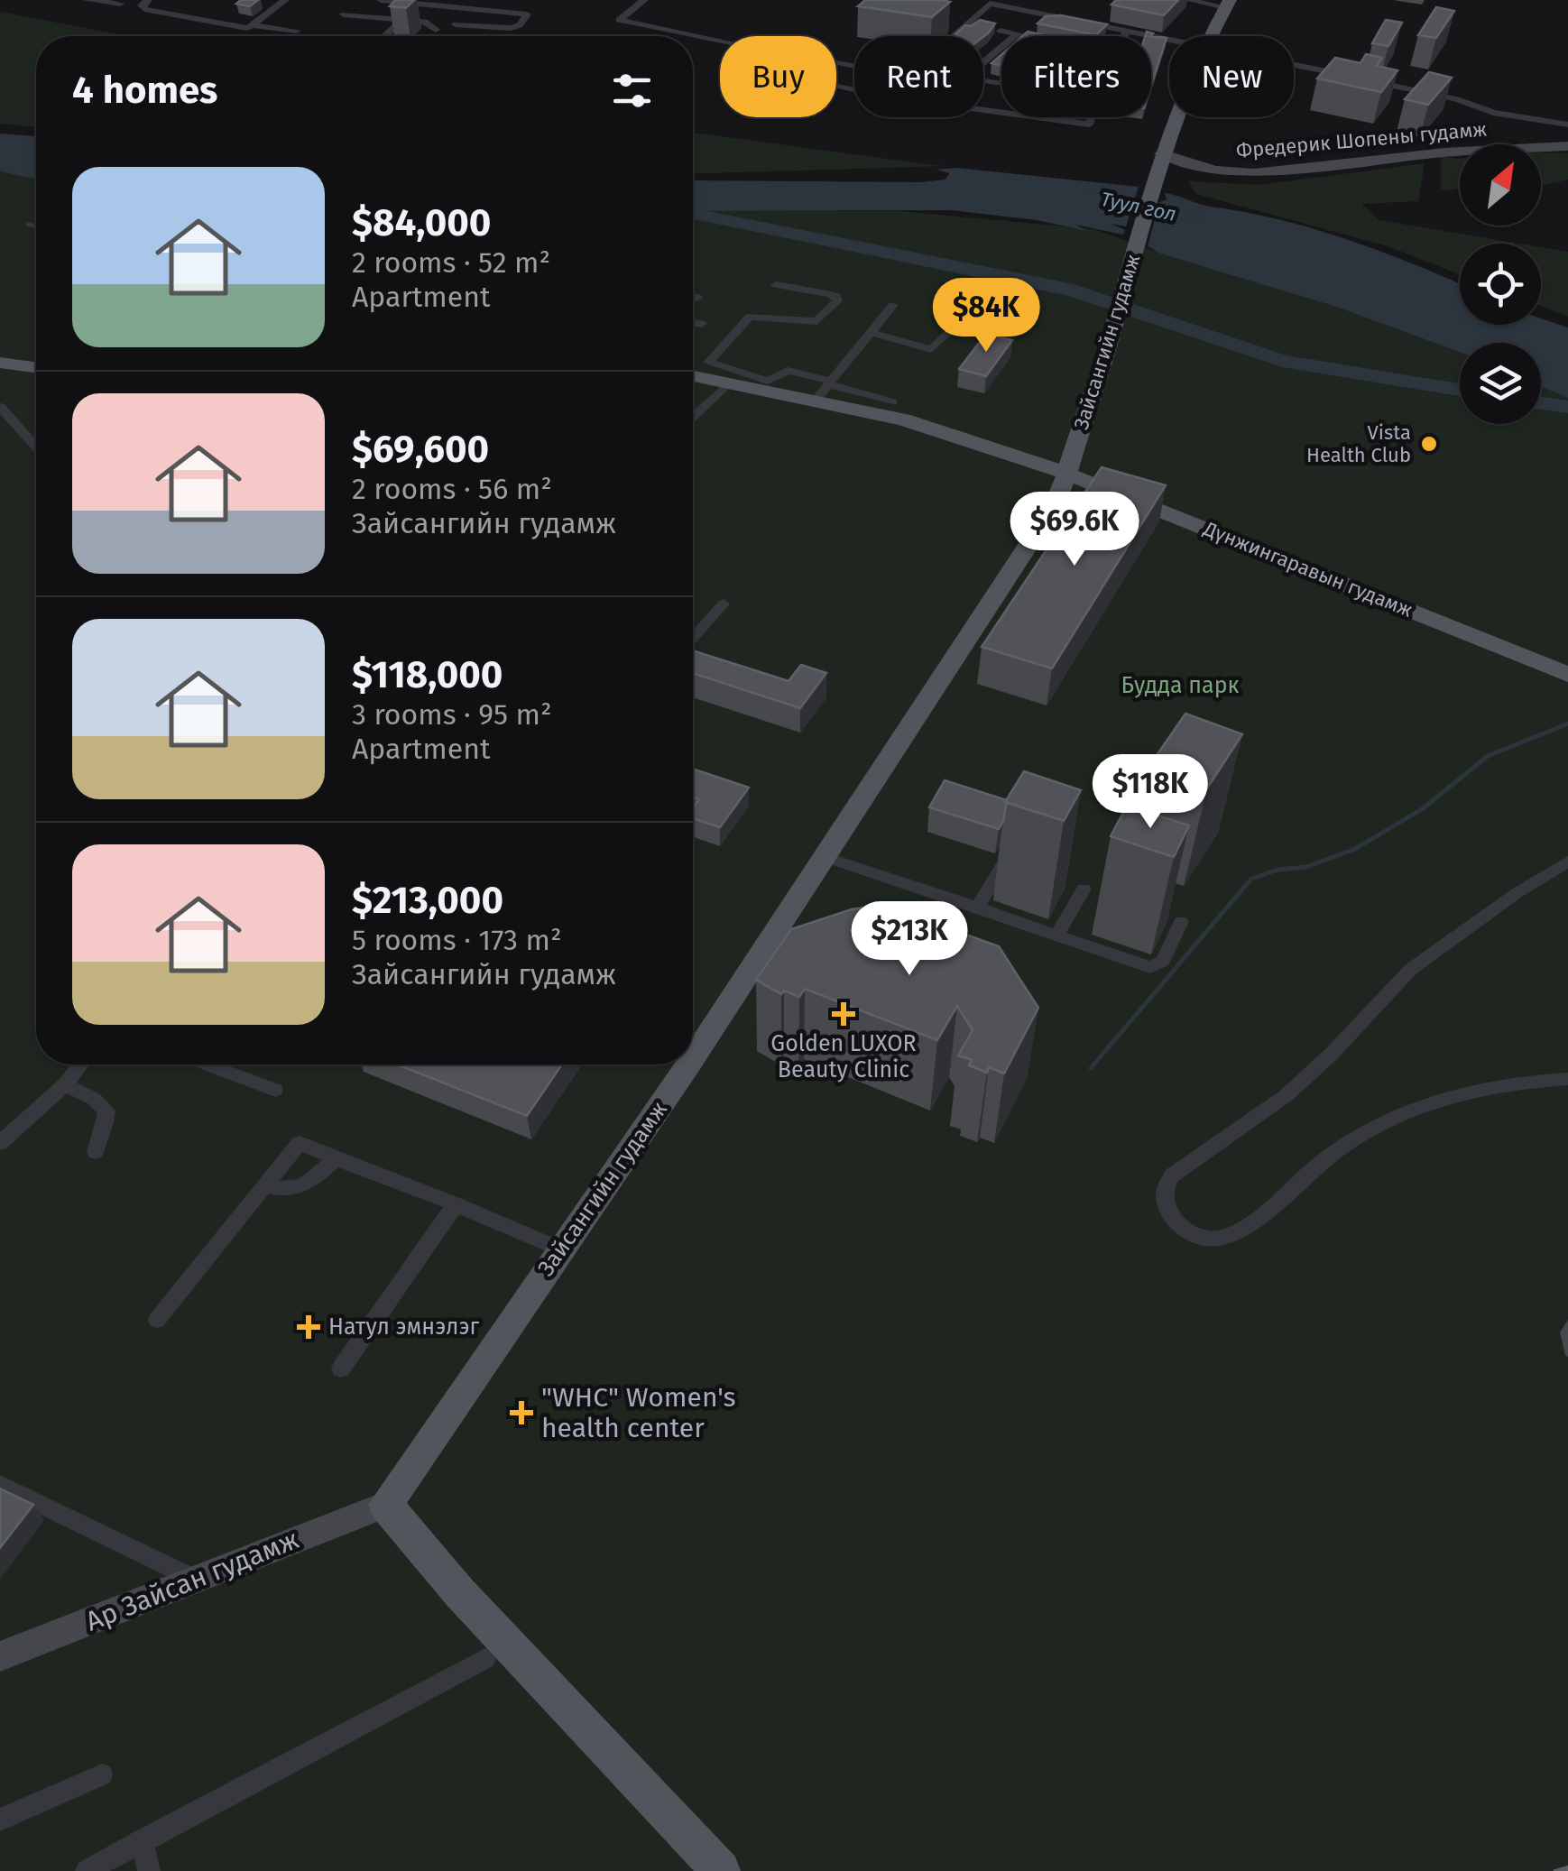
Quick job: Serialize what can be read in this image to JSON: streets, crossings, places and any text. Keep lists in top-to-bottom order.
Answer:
{
  "streets": {
    "main road": ["Зайсангийн гудамж", "Дүнжингаравын гудамж"],
    "street": ["Фредерик Шопены гудамж", "Ар Зайсан гудамж"]
  },
  "crossings": [
    ["Фредерик Шопены гудамж", "Зайсангийн гудамж"],
    ["Зайсангийн гудамж", "Ар Зайсан гудамж"]
  ],
  "water": ["Туул гол"],
  "parks": ["Будда парк"],
  "places": {
    "other": ["Vista Health Club"],
    "health": ["Golden LUXOR Beauty Clinic", "Натул эмнэлэг", "\"WHC\" Women's health center"]
  },
  "north": "top right",
  "page": {
    "chip": [
      "Buy",
      "Rent",
      "Filters",
      "New"
    ],
    "heading": "4 homes",
    "list": [
      {
        "name": "$84,000",
        "note": "2 rooms · 52 m² · Apartment"
      },
      {
        "name": "$69,600",
        "note": "2 rooms · 56 m² · Зайсангийн гудамж"
      },
      {
        "name": "$118,000",
        "note": "3 rooms · 95 m² · Apartment"
      },
      {
        "name": "$213,000",
        "note": "5 rooms · 173 m² · Зайсангийн гудамж"
      }
    ],
    "price": [
      "$84K",
      "$69.6K",
      "$118K",
      "$213K"
    ]
  }
}
